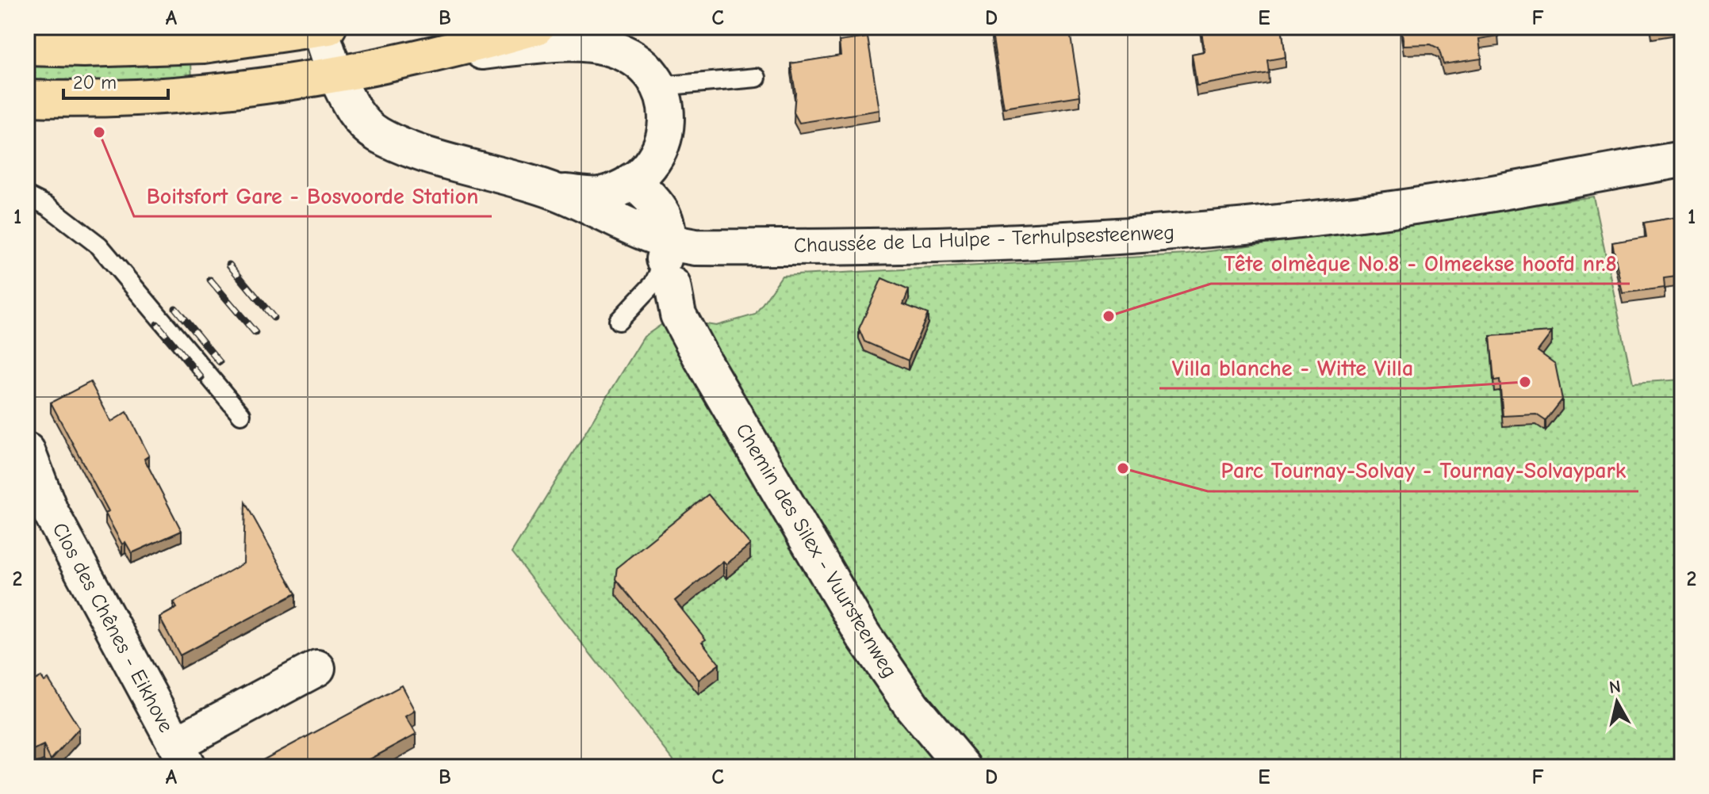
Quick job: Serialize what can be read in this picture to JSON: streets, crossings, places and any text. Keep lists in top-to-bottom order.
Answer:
{
  "streets": {
    "street": ["Chaussée de La Hulpe - Terhulpsesteenweg", "Chemin des Silex - Vuursteenweg", "Clos des Chênes - Eikhove"]
  },
  "crossings": [
    ["Chaussée de La Hulpe - Terhulpsesteenweg", "Chemin des Silex - Vuursteenweg"]
  ],
  "places": [
    "Boitsfort Gare - Bosvoorde Station",
    "Tête olmèque No.8 - Olmeekse hoofd nr.8",
    "Villa blanche - Witte Villa",
    "Parc Tournay-Solvay - Tournay-Solvaypark"
  ],
  "scale_bar": "20 m",
  "north": "top",
  "grid": {
    "columns": [
      "A",
      "B",
      "C",
      "D",
      "E",
      "F"
    ],
    "rows": ["1", "2"]
  }
}
